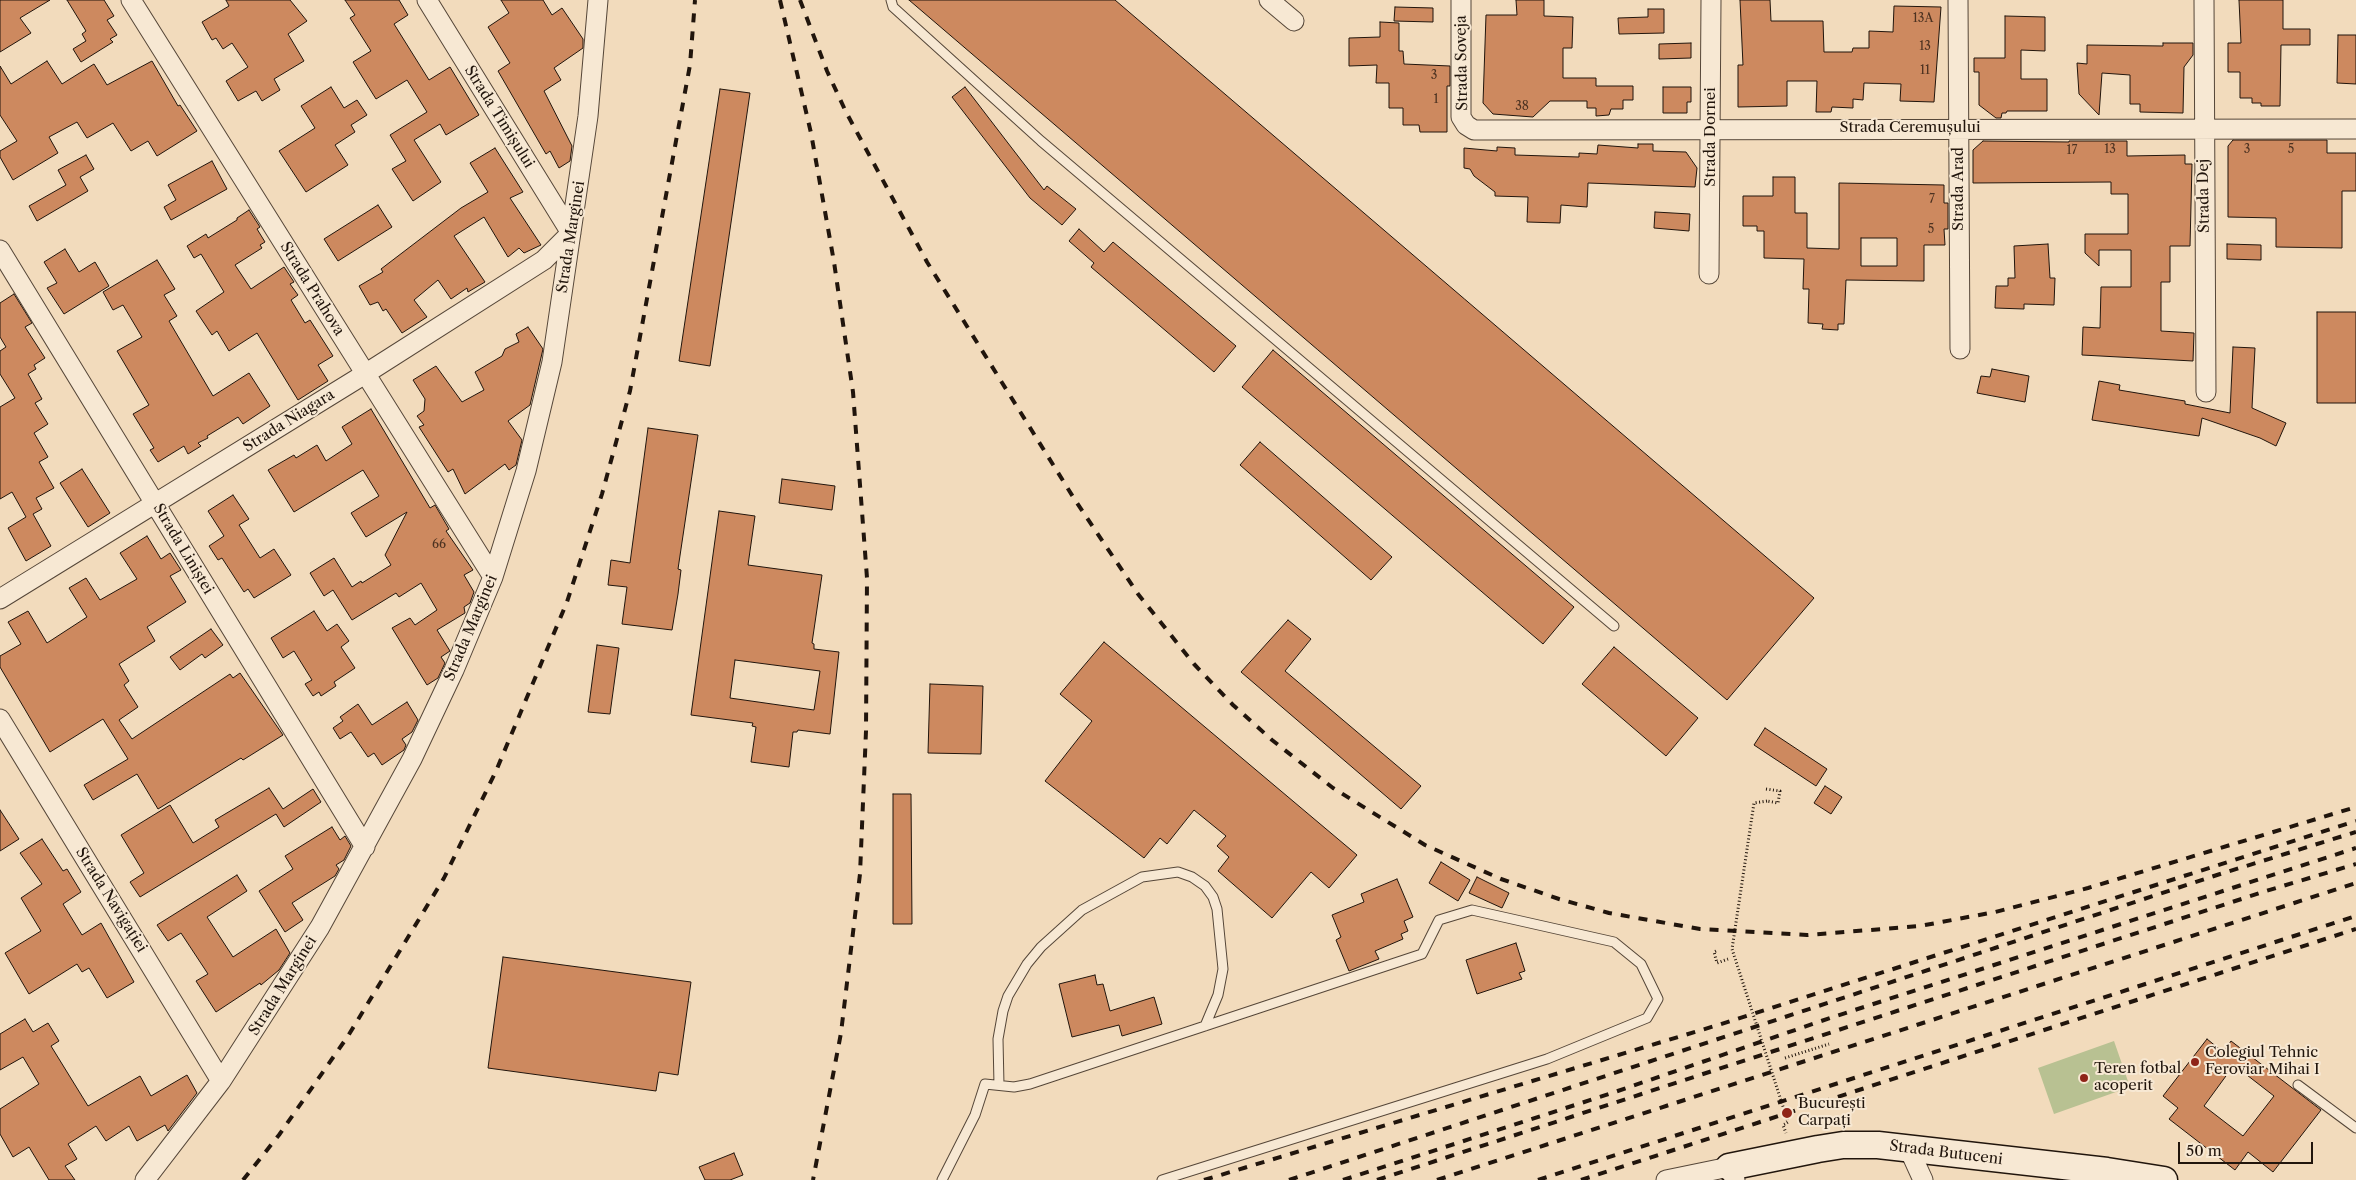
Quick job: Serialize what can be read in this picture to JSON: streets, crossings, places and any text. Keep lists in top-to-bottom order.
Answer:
{
  "streets": {
    "street": [
      "Strada Soveja",
      "Strada Timișului",
      "Strada Ceremușului",
      "Strada Dornei",
      "Strada Arad",
      "Strada Dej",
      "Strada Marginei",
      "Strada Prahova",
      "Strada Niagara",
      "Strada Liniștei",
      "Strada Navigației",
      "Strada Butuceni"
    ]
  },
  "crossings": [
    ["Strada Soveja", "Strada Ceremușului"],
    ["Strada Timișului", "Strada Marginei"],
    ["Strada Timișului", "Strada Niagara"],
    ["Strada Ceremușului", "Strada Dornei"],
    ["Strada Ceremușului", "Strada Arad"],
    ["Strada Ceremușului", "Strada Dej"],
    ["Strada Marginei", "Strada Prahova"],
    ["Strada Marginei", "Strada Niagara"],
    ["Strada Marginei", "Strada Liniștei"],
    ["Strada Marginei", "Strada Navigației"],
    ["Strada Prahova", "Strada Niagara"],
    ["Strada Niagara", "Strada Liniștei"]
  ],
  "places": ["Colegiul Tehnic Feroviar Mihai I", "Teren fotbal acoperit", "București Carpați"],
  "house_numbers": [
    "13A",
    "13",
    "11",
    "3",
    "1",
    "38",
    "13",
    "3",
    "5",
    "17",
    "7",
    "5",
    "66"
  ],
  "scale_bar": "50 m"
}
